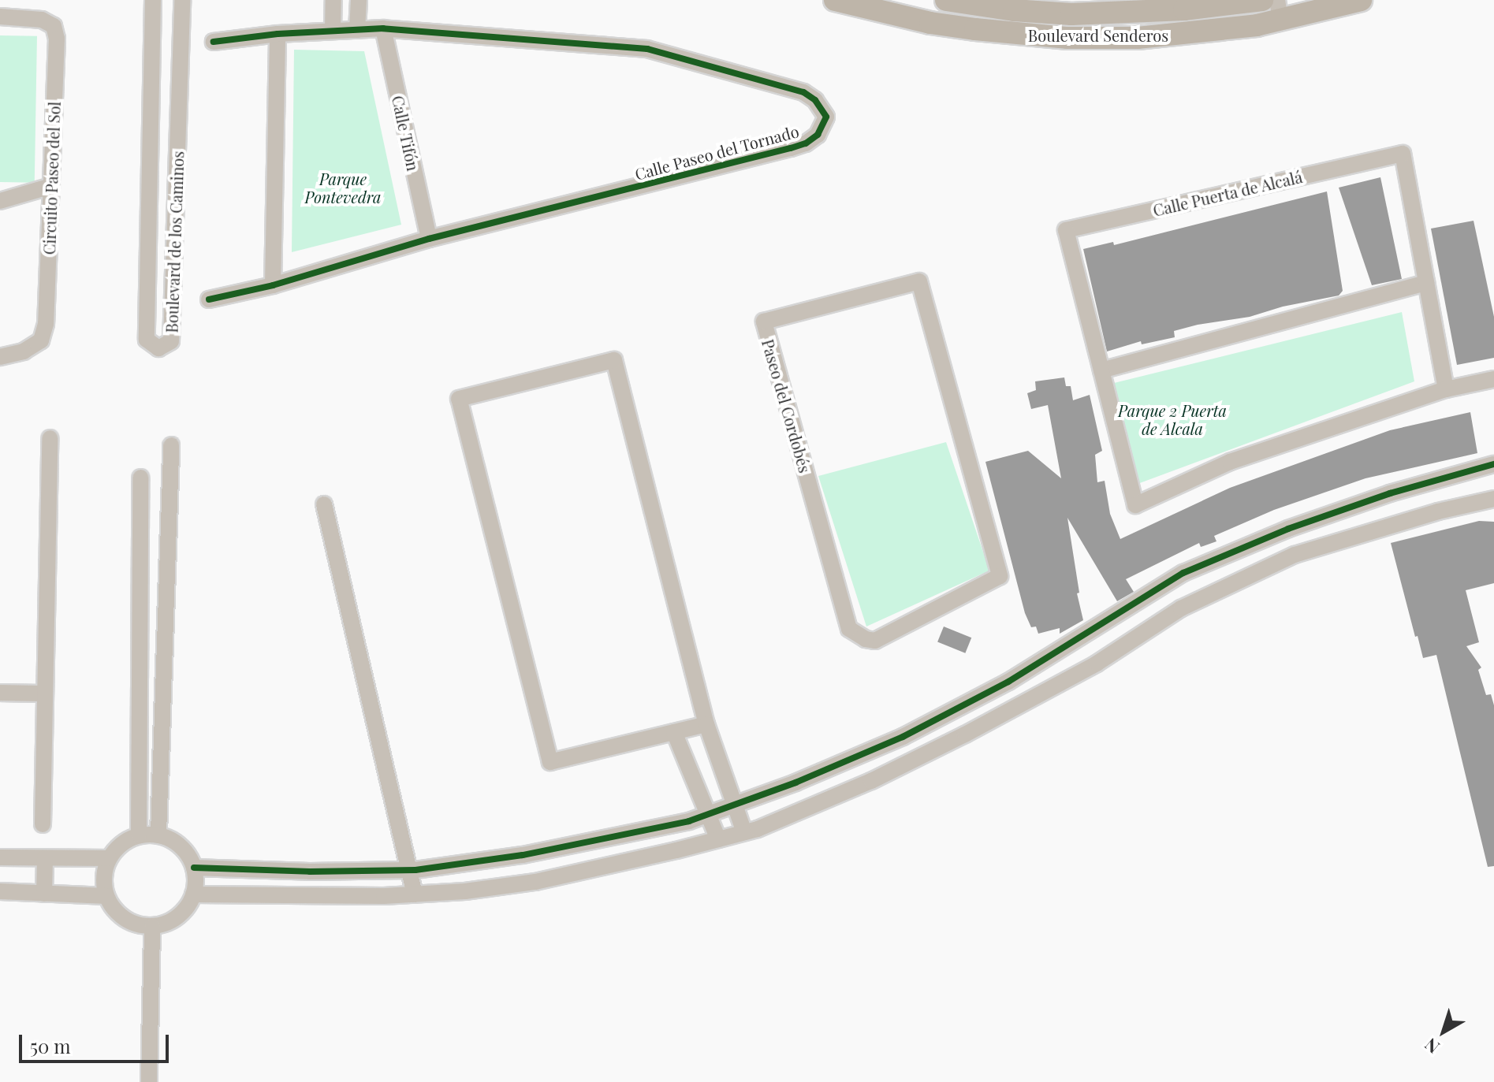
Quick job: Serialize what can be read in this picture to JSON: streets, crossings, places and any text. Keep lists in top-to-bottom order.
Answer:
{
  "streets": {
    "main road": ["Boulevard Senderos"],
    "street": [
      "Calle Tifón",
      "Calle Paseo del Tornado",
      "Circuito Paseo del Sol",
      "Calle Puerta de Alcalá",
      "Boulevard de los Caminos",
      "Paseo del Cordobés"
    ]
  },
  "crossings": [
    ["Calle Tifón", "Calle Paseo del Tornado"]
  ],
  "parks": ["Parque Pontevedra", "Parque 2 Puerta de Alcala"],
  "scale_bar": "50 m",
  "north": "bottom left"
}
